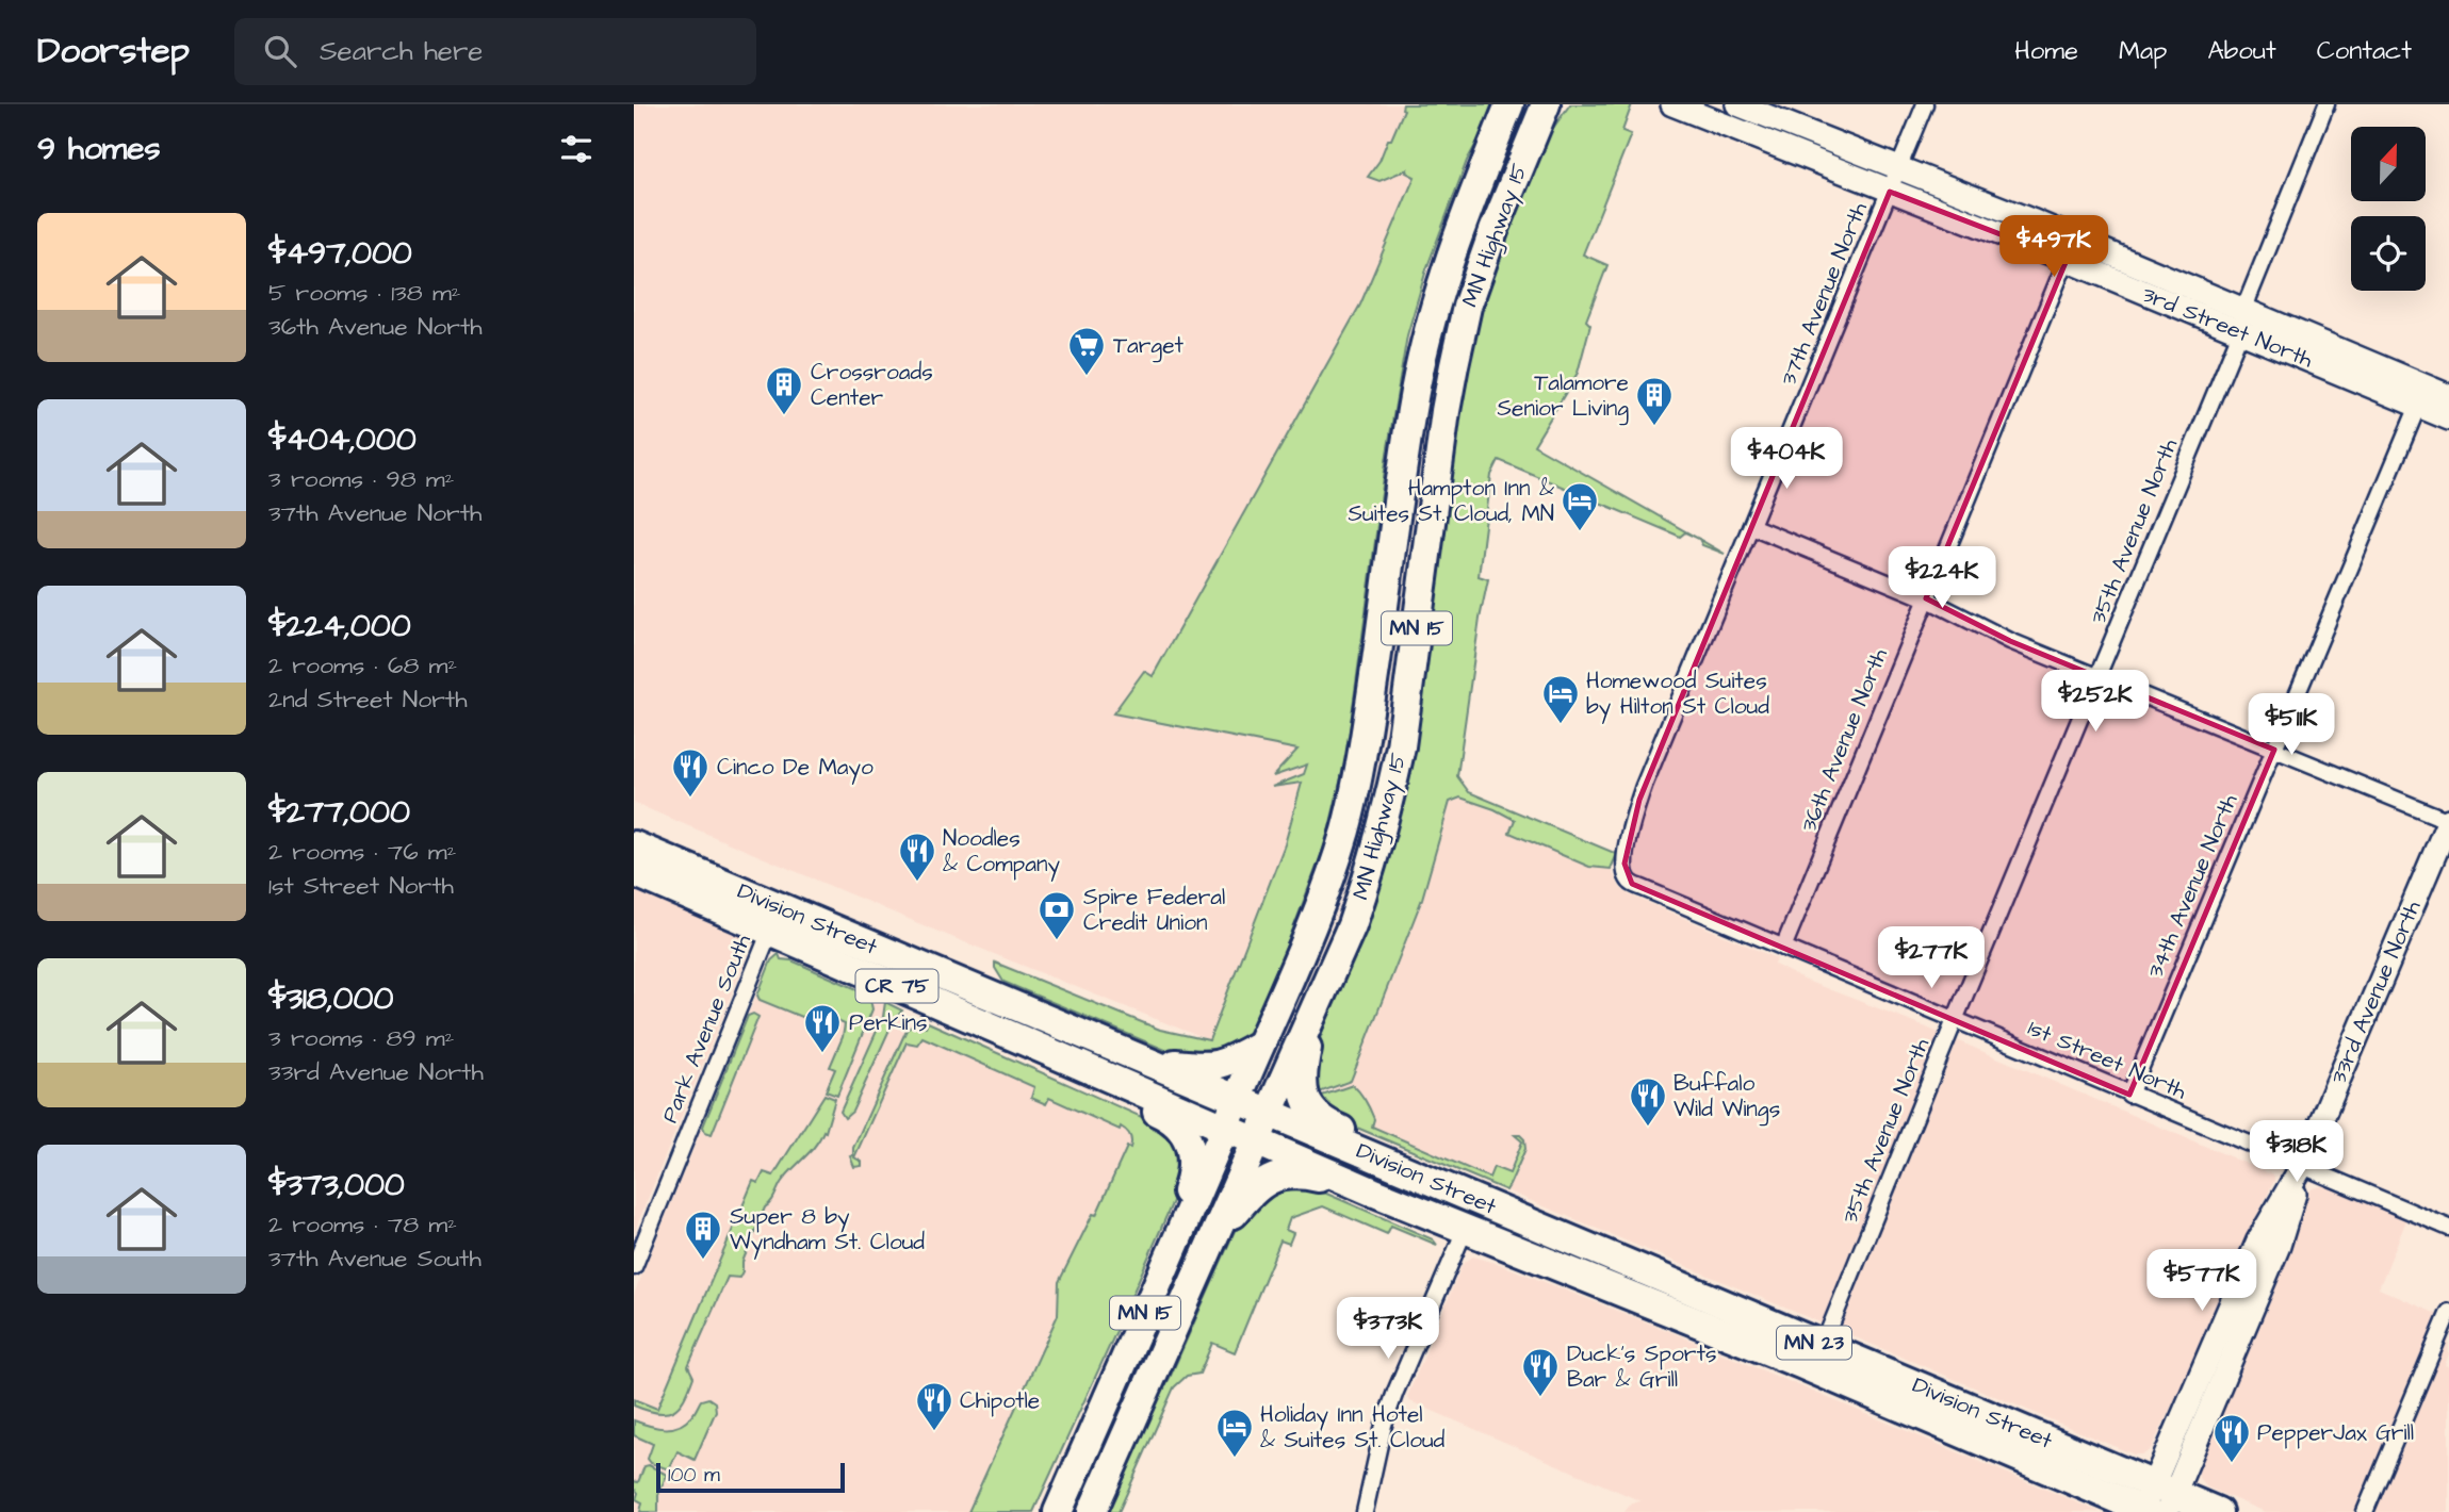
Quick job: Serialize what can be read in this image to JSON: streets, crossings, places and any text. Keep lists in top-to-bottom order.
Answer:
{
  "streets": {
    "highway": [
      "MN Highway 15",
      "MN 15",
      "Division Street",
      "CR 75",
      "MN 23"
    ],
    "main road": ["3rd Street North", "33rd Avenue North"],
    "street": [
      "37th Avenue North",
      "35th Avenue North",
      "36th Avenue North",
      "34th Avenue North",
      "Park Avenue South",
      "1st Street North"
    ]
  },
  "crossings": [
    ["MN Highway 15", "Division Street"],
    ["37th Avenue North", "3rd Street North"],
    ["37th Avenue North", "1st Street North"],
    ["3rd Street North", "35th Avenue North"],
    ["3rd Street North", "36th Avenue North"],
    ["3rd Street North", "34th Avenue North"],
    ["35th Avenue North", "Division Street"],
    ["35th Avenue North", "1st Street North"],
    ["36th Avenue North", "1st Street North"],
    ["34th Avenue North", "1st Street North"],
    ["Division Street", "33rd Avenue North"],
    ["Division Street", "Park Avenue South"],
    ["33rd Avenue North", "1st Street North"]
  ],
  "places": {
    "supermarket": ["Target"],
    "building": ["Crossroads Center", "Talamore Senior Living", "Super 8 by Wyndham St. Cloud"],
    "hotel": ["Hampton Inn & Suites St. Cloud, MN", "Homewood Suites by Hilton St Cloud", "Holiday Inn Hotel & Suites St. Cloud"],
    "restaurant": [
      "Cinco De Mayo",
      "Noodles & Company",
      "Perkins",
      "Buffalo Wild Wings",
      "Duck's Sports Bar & Grill",
      "Chipotle",
      "PepperJax Grill"
    ],
    "bank": ["Spire Federal Credit Union"]
  },
  "scale_bar": "100 m",
  "north": "top",
  "page": {
    "header": "Doorstep",
    "search": "Search here",
    "nav": [
      "Home",
      "Map",
      "About",
      "Contact"
    ],
    "heading": "9 homes",
    "list": [
      {
        "name": "$497,000",
        "note": "5 rooms · 138 m² · 36th Avenue North"
      },
      {
        "name": "$404,000",
        "note": "3 rooms · 98 m² · 37th Avenue North"
      },
      {
        "name": "$224,000",
        "note": "2 rooms · 68 m² · 2nd Street North"
      },
      {
        "name": "$277,000",
        "note": "2 rooms · 76 m² · 1st Street North"
      },
      {
        "name": "$318,000",
        "note": "3 rooms · 89 m² · 33rd Avenue North"
      },
      {
        "name": "$373,000",
        "note": "2 rooms · 78 m² · 37th Avenue South"
      }
    ],
    "price": [
      "$497K",
      "$404K",
      "$224K",
      "$252K",
      "$511K",
      "$277K",
      "$318K",
      "$577K",
      "$373K"
    ],
    "scale": "100 m"
  }
}
